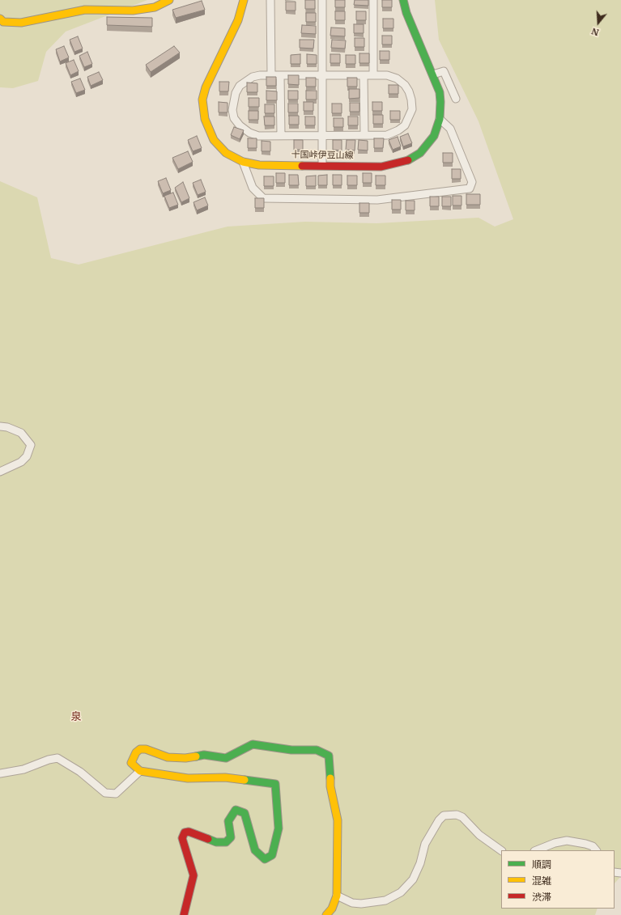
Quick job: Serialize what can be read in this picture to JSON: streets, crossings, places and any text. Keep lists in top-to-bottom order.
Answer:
{
  "streets": {
    "street": ["十国峠伊豆山線"]
  },
  "districts": ["泉"],
  "legend": ["順調", "混雑", "渋滞"],
  "north": "bottom"
}
